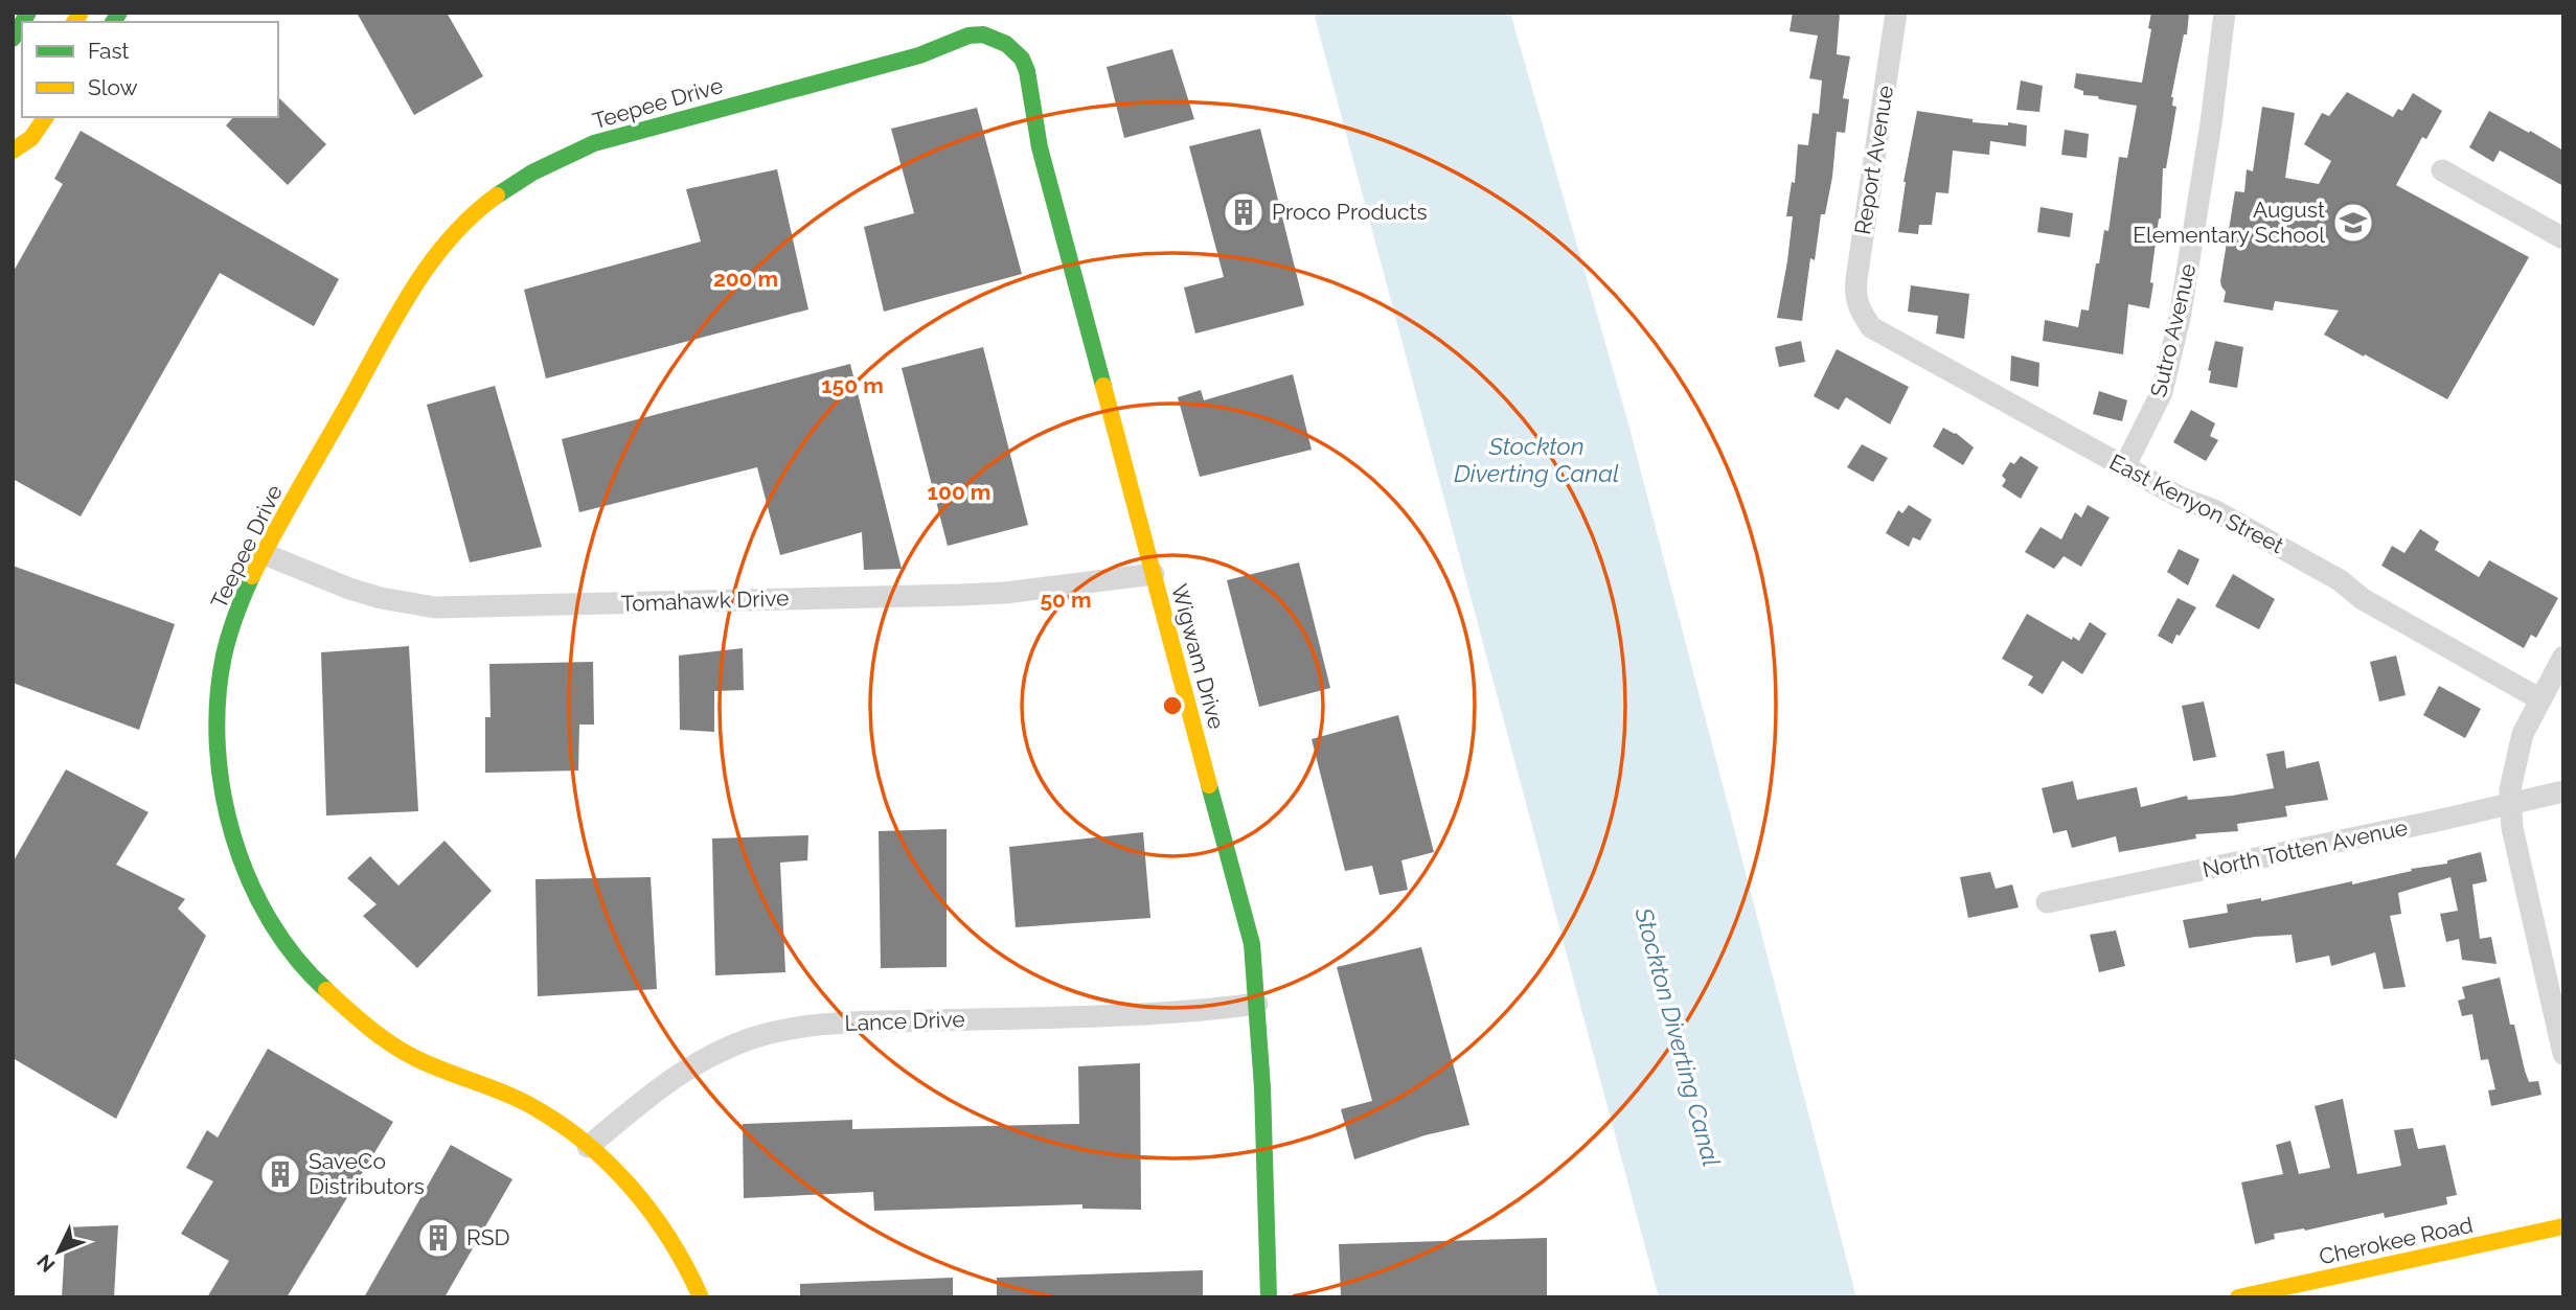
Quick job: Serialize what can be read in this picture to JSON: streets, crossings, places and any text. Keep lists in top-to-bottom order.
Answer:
{
  "streets": {
    "main road": ["Teepee Drive", "Wigwam Drive", "Cherokee Road"],
    "street": [
      "Report Avenue",
      "Sutro Avenue",
      "East Kenyon Street",
      "Tomahawk Drive",
      "North Totten Avenue",
      "Lance Drive"
    ]
  },
  "crossings": [
    ["Teepee Drive", "Tomahawk Drive"],
    ["Teepee Drive", "Wigwam Drive"],
    ["Teepee Drive", "Lance Drive"],
    ["Report Avenue", "East Kenyon Street"],
    ["Sutro Avenue", "East Kenyon Street"],
    ["Tomahawk Drive", "Wigwam Drive"],
    ["Wigwam Drive", "Lance Drive"]
  ],
  "water": ["Stockton Diverting Canal"],
  "places": {
    "building": ["Proco Products", "SaveCo Distributors", "RSD"],
    "school or university": ["August Elementary School"]
  },
  "legend": ["Fast", "Slow"],
  "north": "bottom left",
  "rings": [
    "200 m",
    "150 m",
    "100 m",
    "50 m"
  ]
}
